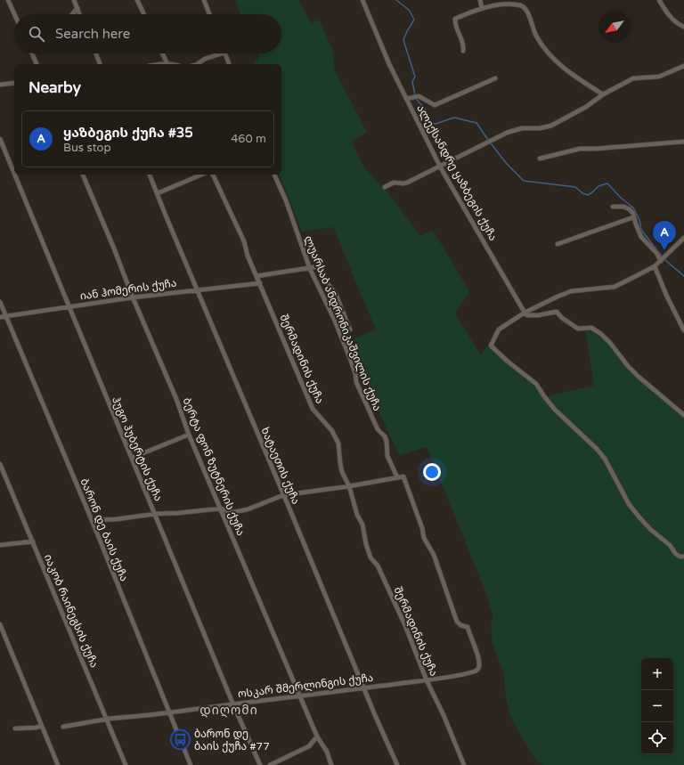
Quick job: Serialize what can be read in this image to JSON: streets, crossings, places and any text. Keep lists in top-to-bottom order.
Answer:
{
  "streets": {
    "street": [
      "ალექსანდრე ყაზბეგის ქუჩა",
      "იან ჰომერის ქუჩა",
      "ლუარსაბ ანდრონიკაშვილის ქუჩა",
      "შერმადინის ქუჩა",
      "ჰუგო ჰუბერტის ქუჩა",
      "ხატაეთის ქუჩა",
      "ბერტა ფონ ზუტნერის ქუჩა",
      "ბარონ დე ბაის ქუჩა",
      "იაკობ რაინეგსის ქუჩა",
      "ოსკარ შმერლინგის ქუჩა"
    ]
  },
  "crossings": [
    ["იან ჰომერის ქუჩა", "შერმადინის ქუჩა"],
    ["იან ჰომერის ქუჩა", "ჰუგო ჰუბერტის ქუჩა"],
    ["იან ჰომერის ქუჩა", "ხატაეთის ქუჩა"],
    ["იან ჰომერის ქუჩა", "ბერტა ფონ ზუტნერის ქუჩა"],
    ["იან ჰომერის ქუჩა", "ბარონ დე ბაის ქუჩა"],
    ["ლუარსაბ ანდრონიკაშვილის ქუჩა", "ოსკარ შმერლინგის ქუჩა"],
    ["შერმადინის ქუჩა", "ოსკარ შმერლინგის ქუჩა"],
    ["ჰუგო ჰუბერტის ქუჩა", "ოსკარ შმერლინგის ქუჩა"],
    ["ხატაეთის ქუჩა", "ოსკარ შმერლინგის ქუჩა"],
    ["ბერტა ფონ ზუტნერის ქუჩა", "ოსკარ შმერლინგის ქუჩა"],
    ["ბარონ დე ბაის ქუჩა", "ოსკარ შმერლინგის ქუჩა"],
    ["იაკობ რაინეგსის ქუჩა", "ოსკარ შმერლინგის ქუჩა"]
  ],
  "districts": ["დიღომი"],
  "places": {
    "bus stop": ["ბარონ დე ბაის ქუჩა #77"]
  },
  "north": "bottom left",
  "page": {
    "search": "Search here",
    "heading": "Nearby",
    "list": [
      {
        "mark": "A",
        "name": "ყაზბეგის ქუჩა #35",
        "note": "Bus stop",
        "value": "460 m"
      }
    ],
    "pins": "A",
    "map_buttons": ["+", "−"]
  }
}
